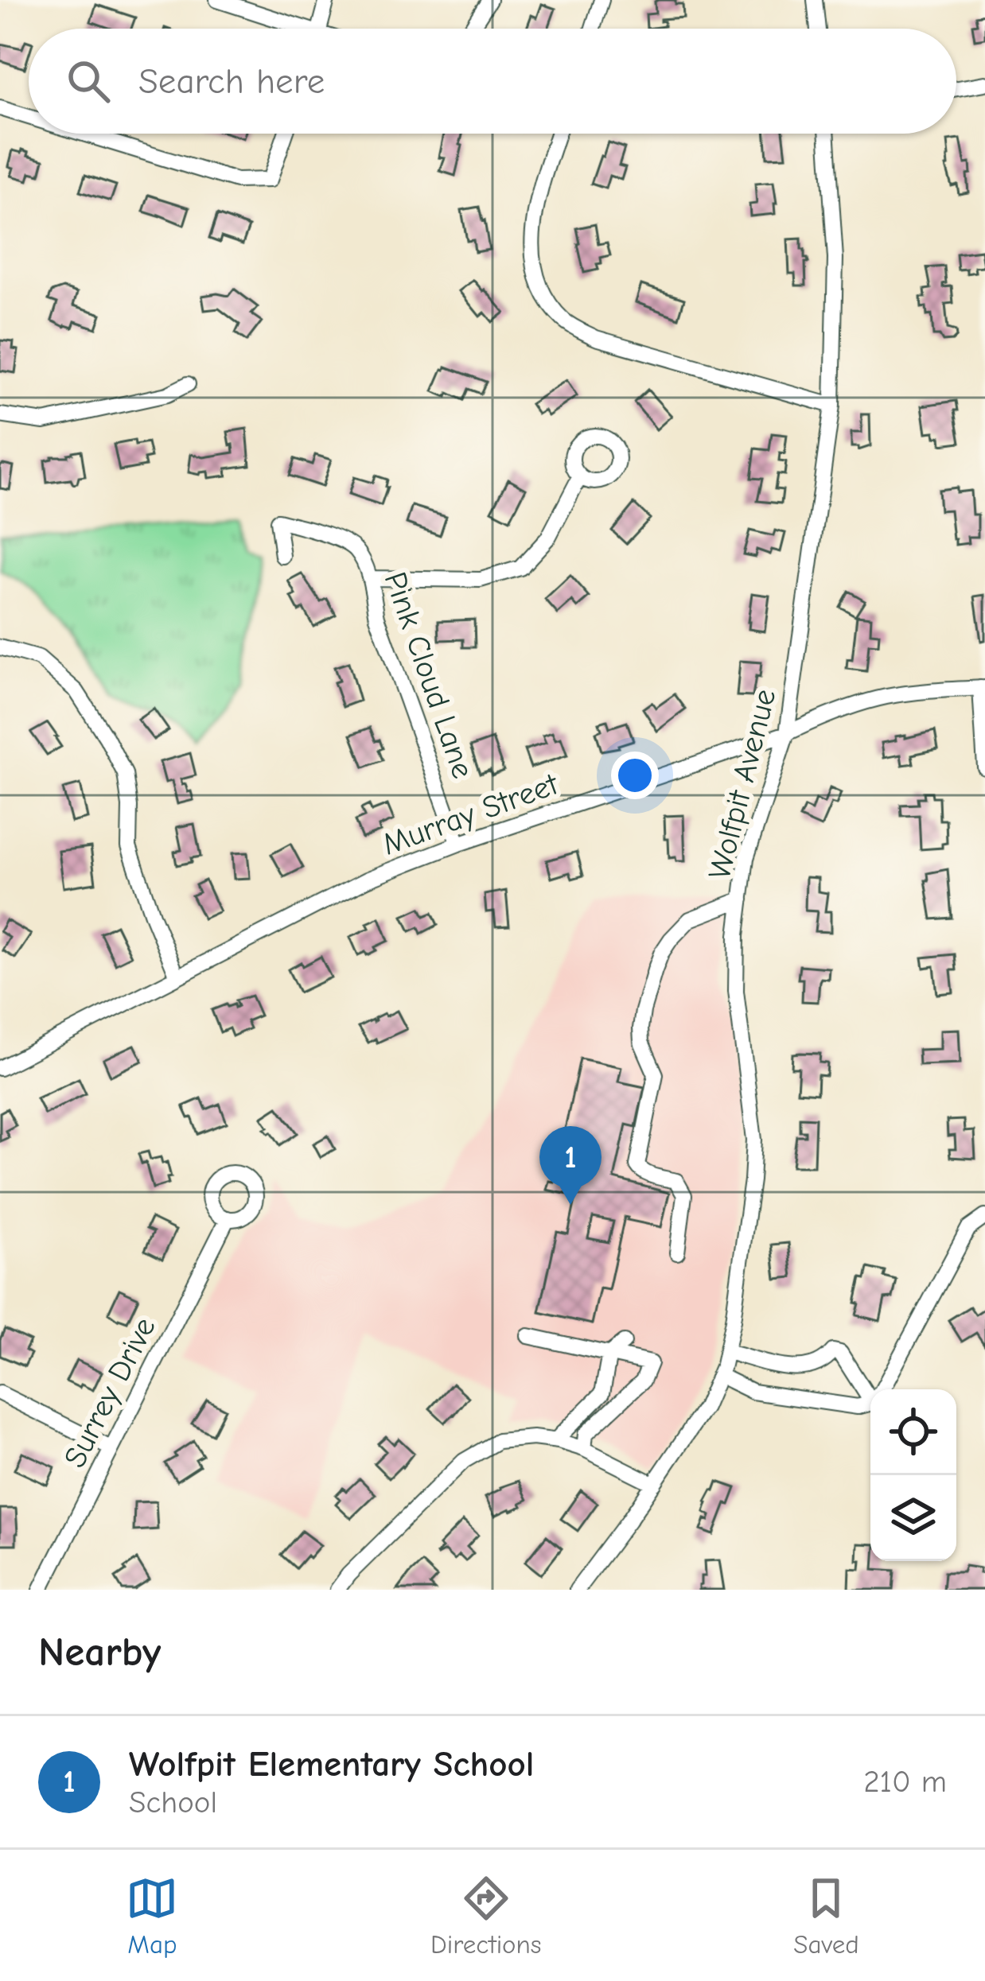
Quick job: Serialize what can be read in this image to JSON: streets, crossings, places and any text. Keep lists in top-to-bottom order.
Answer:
{
  "streets": {
    "street": [
      "Pink Cloud Lane",
      "Wolfpit Avenue",
      "Murray Street",
      "Surrey Drive"
    ]
  },
  "crossings": [
    ["Pink Cloud Lane", "Murray Street"],
    ["Wolfpit Avenue", "Murray Street"]
  ],
  "page": {
    "search": "Search here",
    "pins": "1",
    "heading": "Nearby",
    "list": [
      {
        "mark": "1",
        "name": "Wolfpit Elementary School",
        "note": "School",
        "value": "210 m"
      }
    ],
    "nav": ["Map", "Directions", "Saved"]
  }
}
